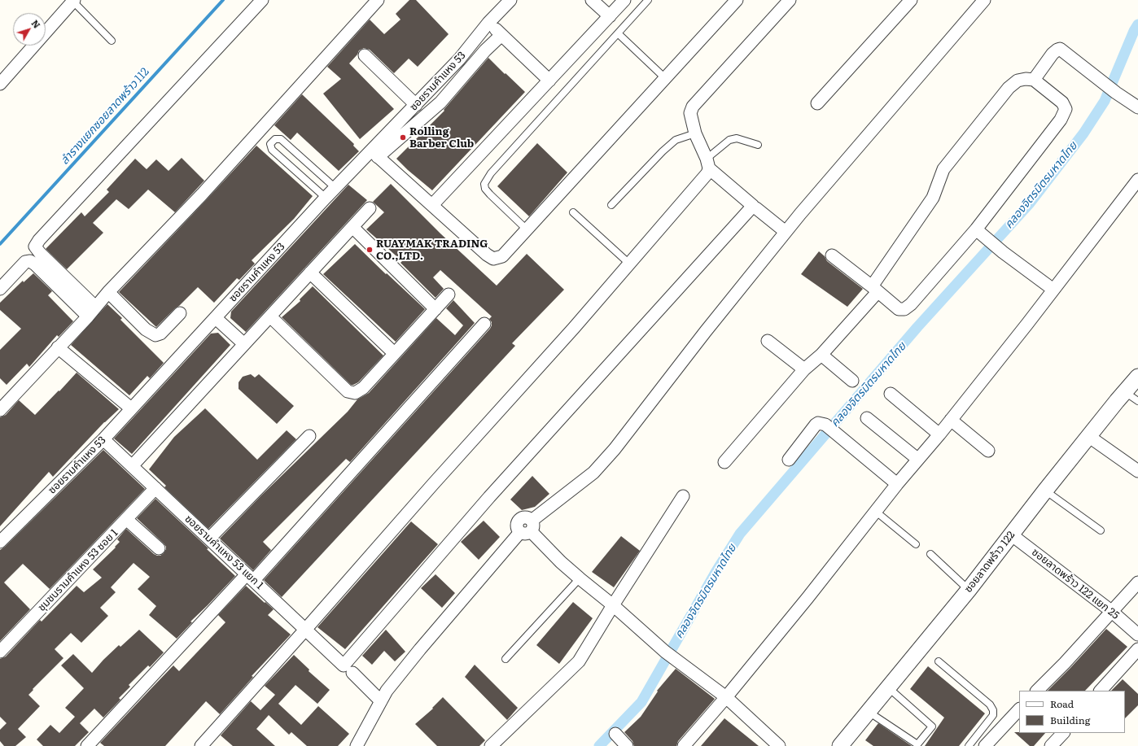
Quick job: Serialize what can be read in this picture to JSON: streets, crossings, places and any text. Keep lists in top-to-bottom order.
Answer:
{
  "streets": {
    "street": [
      "ซอยรามคำแหง 53",
      "ซอยรามคำแหง 53 แยก 1",
      "ซอยลาดพร้าว 122",
      "ชุมชนรามคำแหง 53 ซอย 1",
      "ซอยลาดพร้าว 122 แยก 25"
    ]
  },
  "crossings": [
    ["ซอยรามคำแหง 53", "ซอยรามคำแหง 53 แยก 1"],
    ["ซอยรามคำแหง 53 แยก 1", "ชุมชนรามคำแหง 53 ซอย 1"],
    ["ซอยลาดพร้าว 122", "ซอยลาดพร้าว 122 แยก 25"]
  ],
  "water": ["ลำรางแยกซอยลาดพร้าว 112", "คลองจิตรมิตรมหาดไทย"],
  "places": ["Rolling Barber Club", "RUAYMAK TRADING CO.,LTD."],
  "legend": ["Road", "Building"],
  "north": "top right"
}
